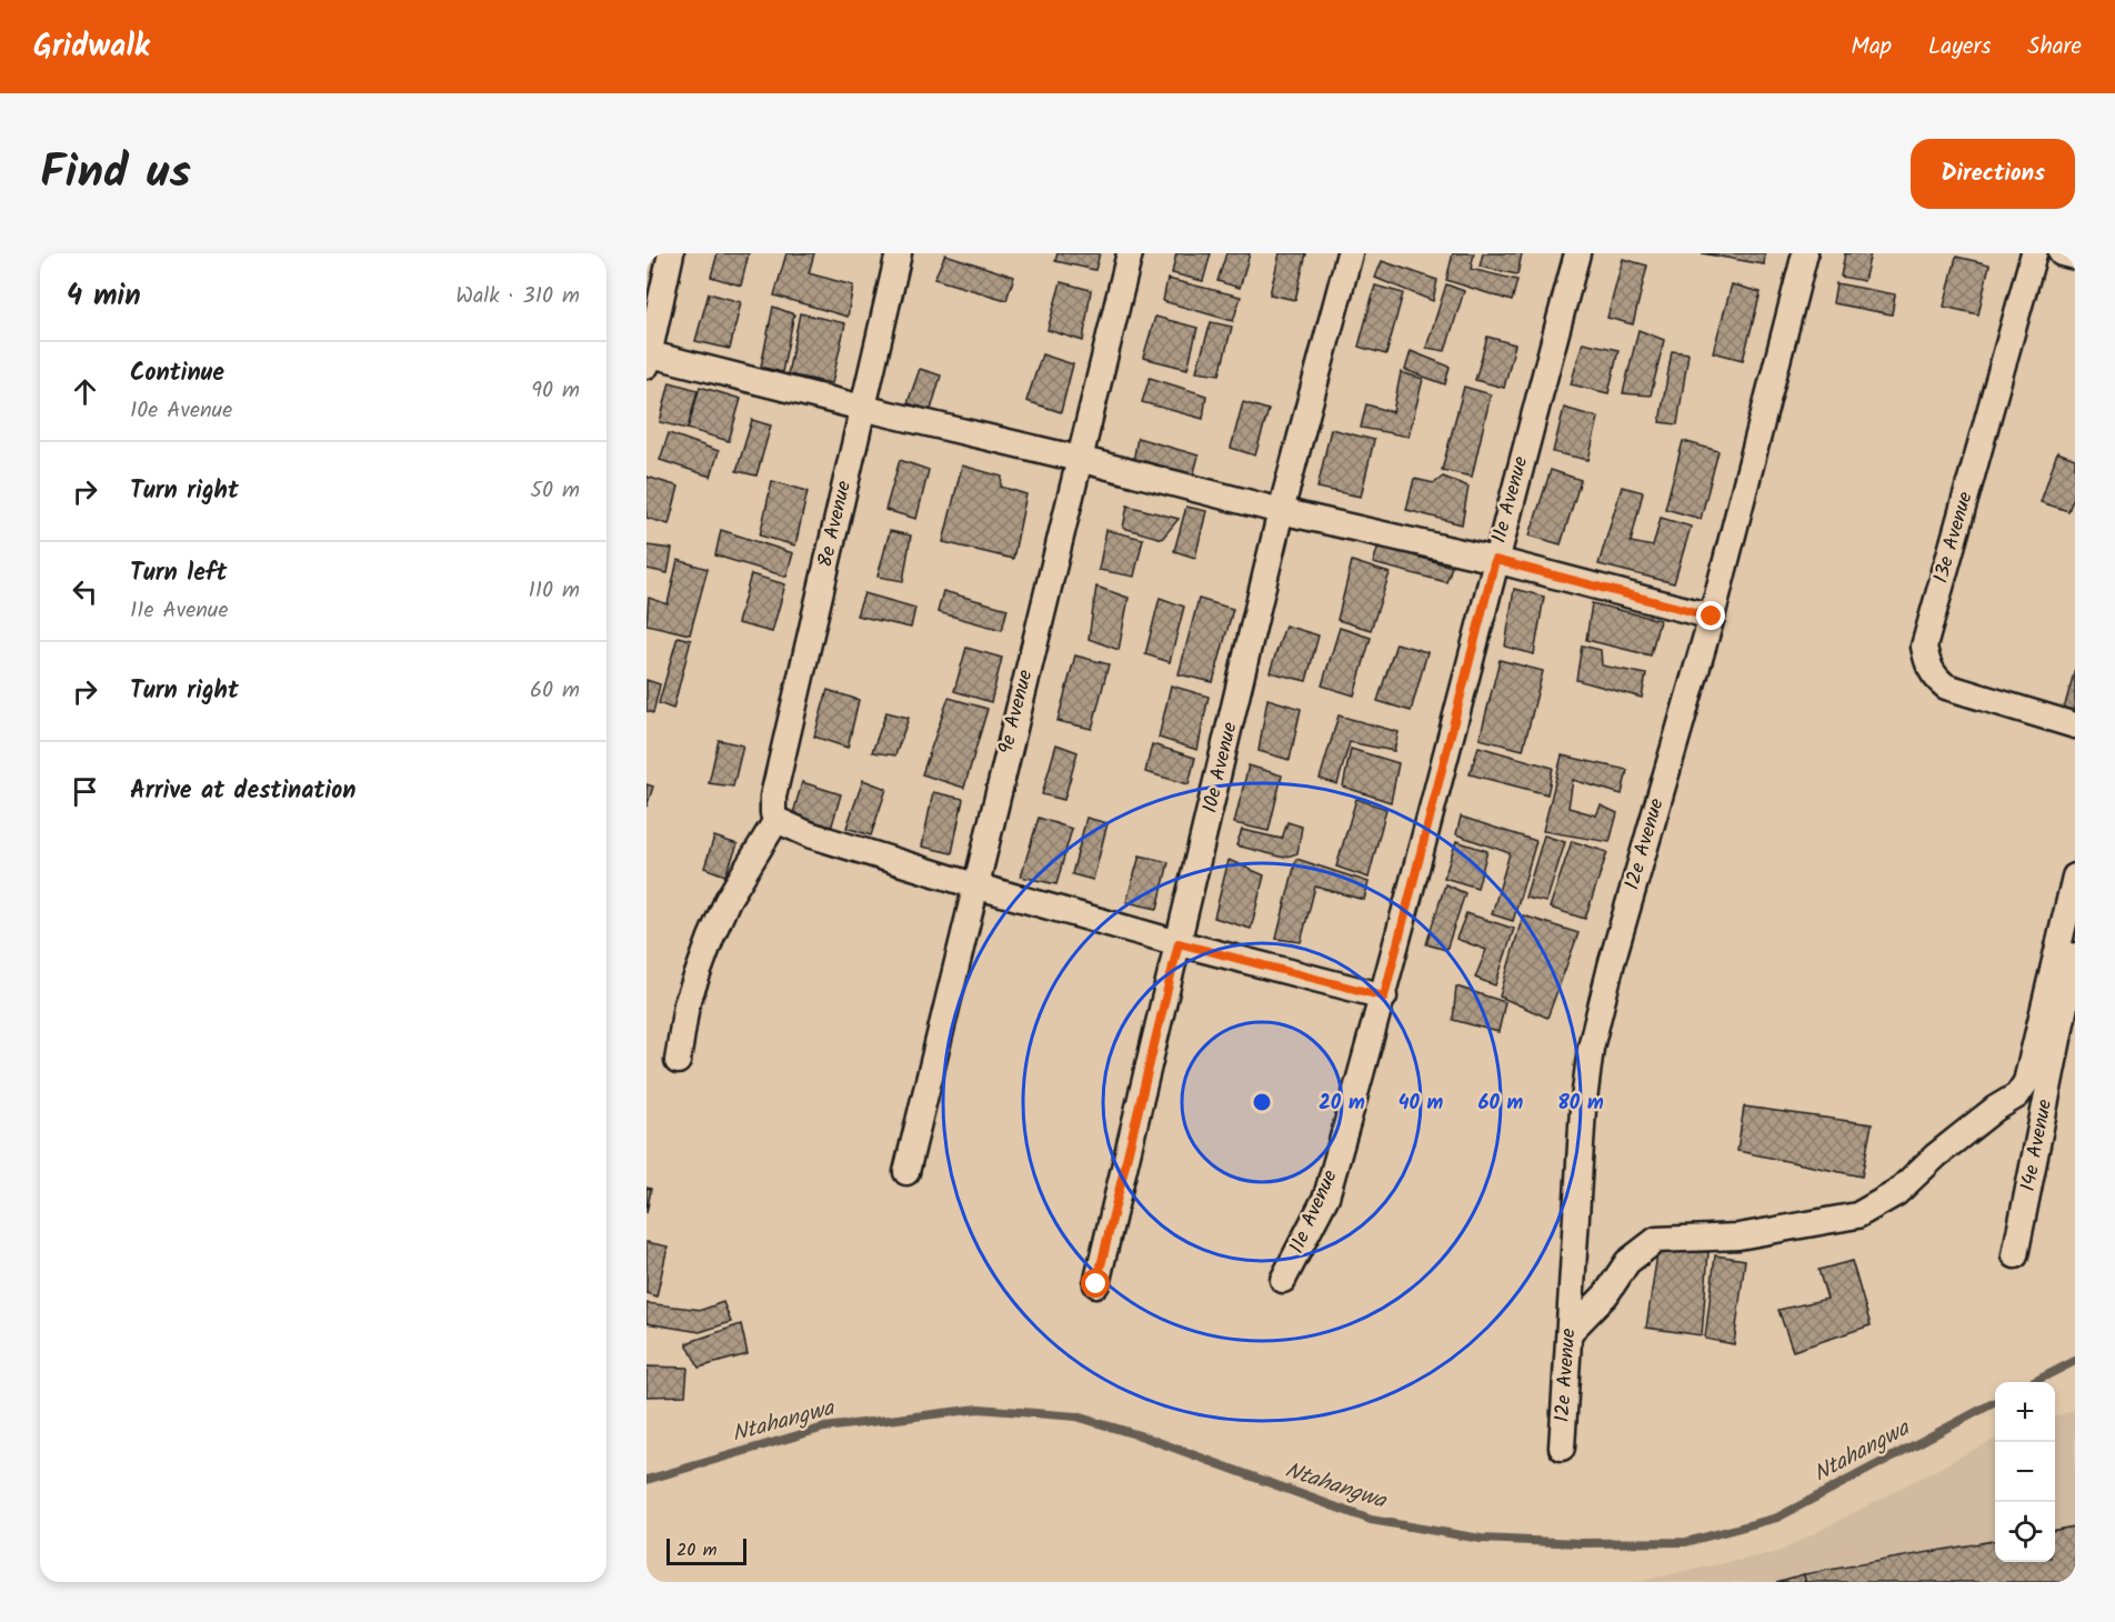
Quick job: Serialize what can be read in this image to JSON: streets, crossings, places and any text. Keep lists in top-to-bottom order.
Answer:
{
  "streets": {
    "street": [
      "11e Avenue",
      "8e Avenue",
      "13e Avenue",
      "9e Avenue",
      "10e Avenue",
      "12e Avenue",
      "14e Avenue"
    ]
  },
  "water": ["Ntahangwa"],
  "scale_bar": "20 m",
  "page": {
    "header": "Gridwalk",
    "nav": ["Map", "Layers", "Share"],
    "title": "Find us",
    "buttons": "Directions",
    "heading": ["4 min", "Walk · 310 m"],
    "list": [
      ["Continue", "10e Avenue", "90 m"],
      ["Turn right", "50 m"],
      ["Turn left", "11e Avenue", "110 m"],
      ["Turn right", "60 m"],
      "Arrive at destination"
    ],
    "map_buttons": ["+", "−"],
    "scale": "20 m"
  },
  "rings": [
    "20 m",
    "40 m",
    "60 m",
    "80 m"
  ]
}
